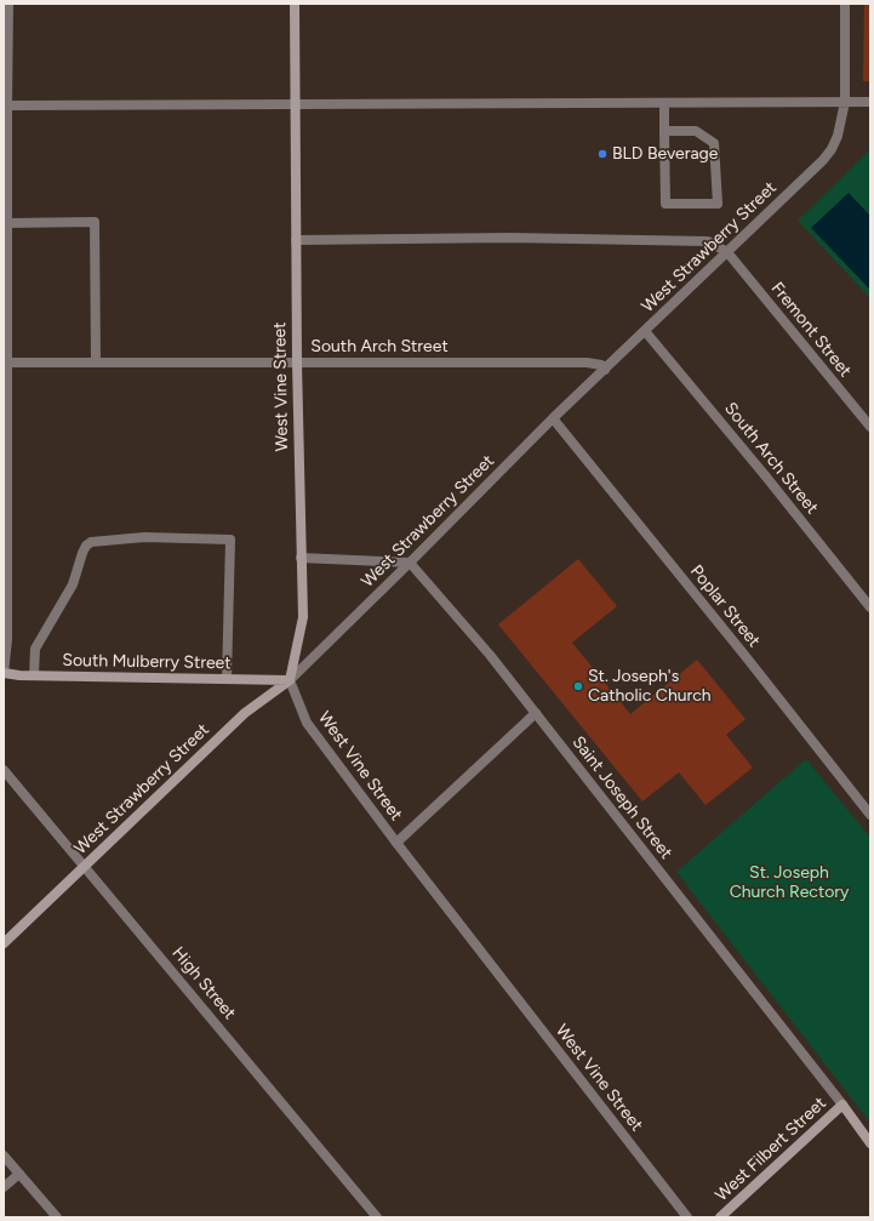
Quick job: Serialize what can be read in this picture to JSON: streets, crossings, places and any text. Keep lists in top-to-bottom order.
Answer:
{
  "streets": {
    "street": [
      "West Strawberry Street",
      "Fremont Street",
      "South Arch Street",
      "West Vine Street",
      "Poplar Street",
      "South Mulberry Street",
      "Saint Joseph Street",
      "High Street",
      "West Filbert Street"
    ]
  },
  "crossings": [
    ["West Strawberry Street", "Fremont Street"],
    ["West Strawberry Street", "South Arch Street"],
    ["West Strawberry Street", "West Vine Street"],
    ["West Strawberry Street", "Poplar Street"],
    ["West Strawberry Street", "South Mulberry Street"],
    ["West Strawberry Street", "Saint Joseph Street"],
    ["West Strawberry Street", "High Street"],
    ["South Arch Street", "West Vine Street"],
    ["West Vine Street", "South Mulberry Street"],
    ["Saint Joseph Street", "West Filbert Street"]
  ],
  "parks": ["St. Joseph Church Rectory"],
  "places": ["BLD Beverage", "St. Joseph's Catholic Church"]
}
